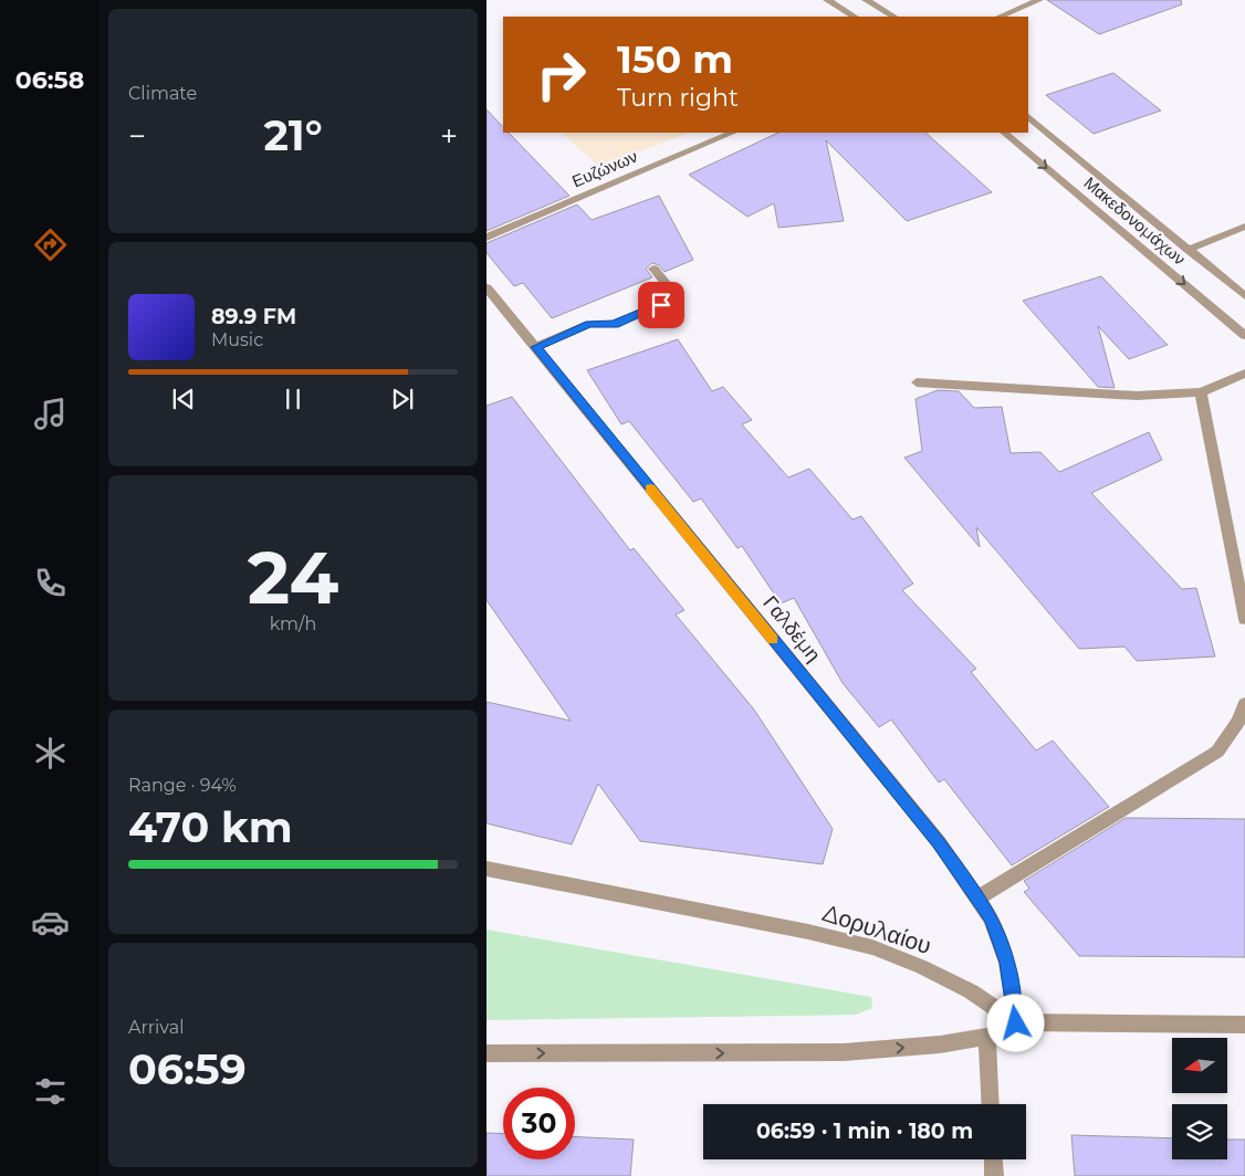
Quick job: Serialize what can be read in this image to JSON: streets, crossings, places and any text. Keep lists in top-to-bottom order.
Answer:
{
  "streets": {
    "street": [
      "Ευζώνων",
      "Μακεδονομάχων",
      "Γαλδέμη",
      "Δορυλαίου"
    ]
  },
  "crossings": [
    ["Γαλδέμη", "Δορυλαίου"]
  ],
  "north": "left",
  "page": {
    "tabs": "06:58",
    "tile": [
      "Climate",
      ["24", "km/h"],
      ["Range · 94%", "470 km"],
      ["Arrival", "06:59"]
    ],
    "turn": ["150 m", "Turn right"],
    "heat": ["−", "21°", "+"],
    "song": ["89.9 FM", "Music"],
    "limit": "30",
    "trip": "06:59 · 1 min · 180 m"
  }
}
